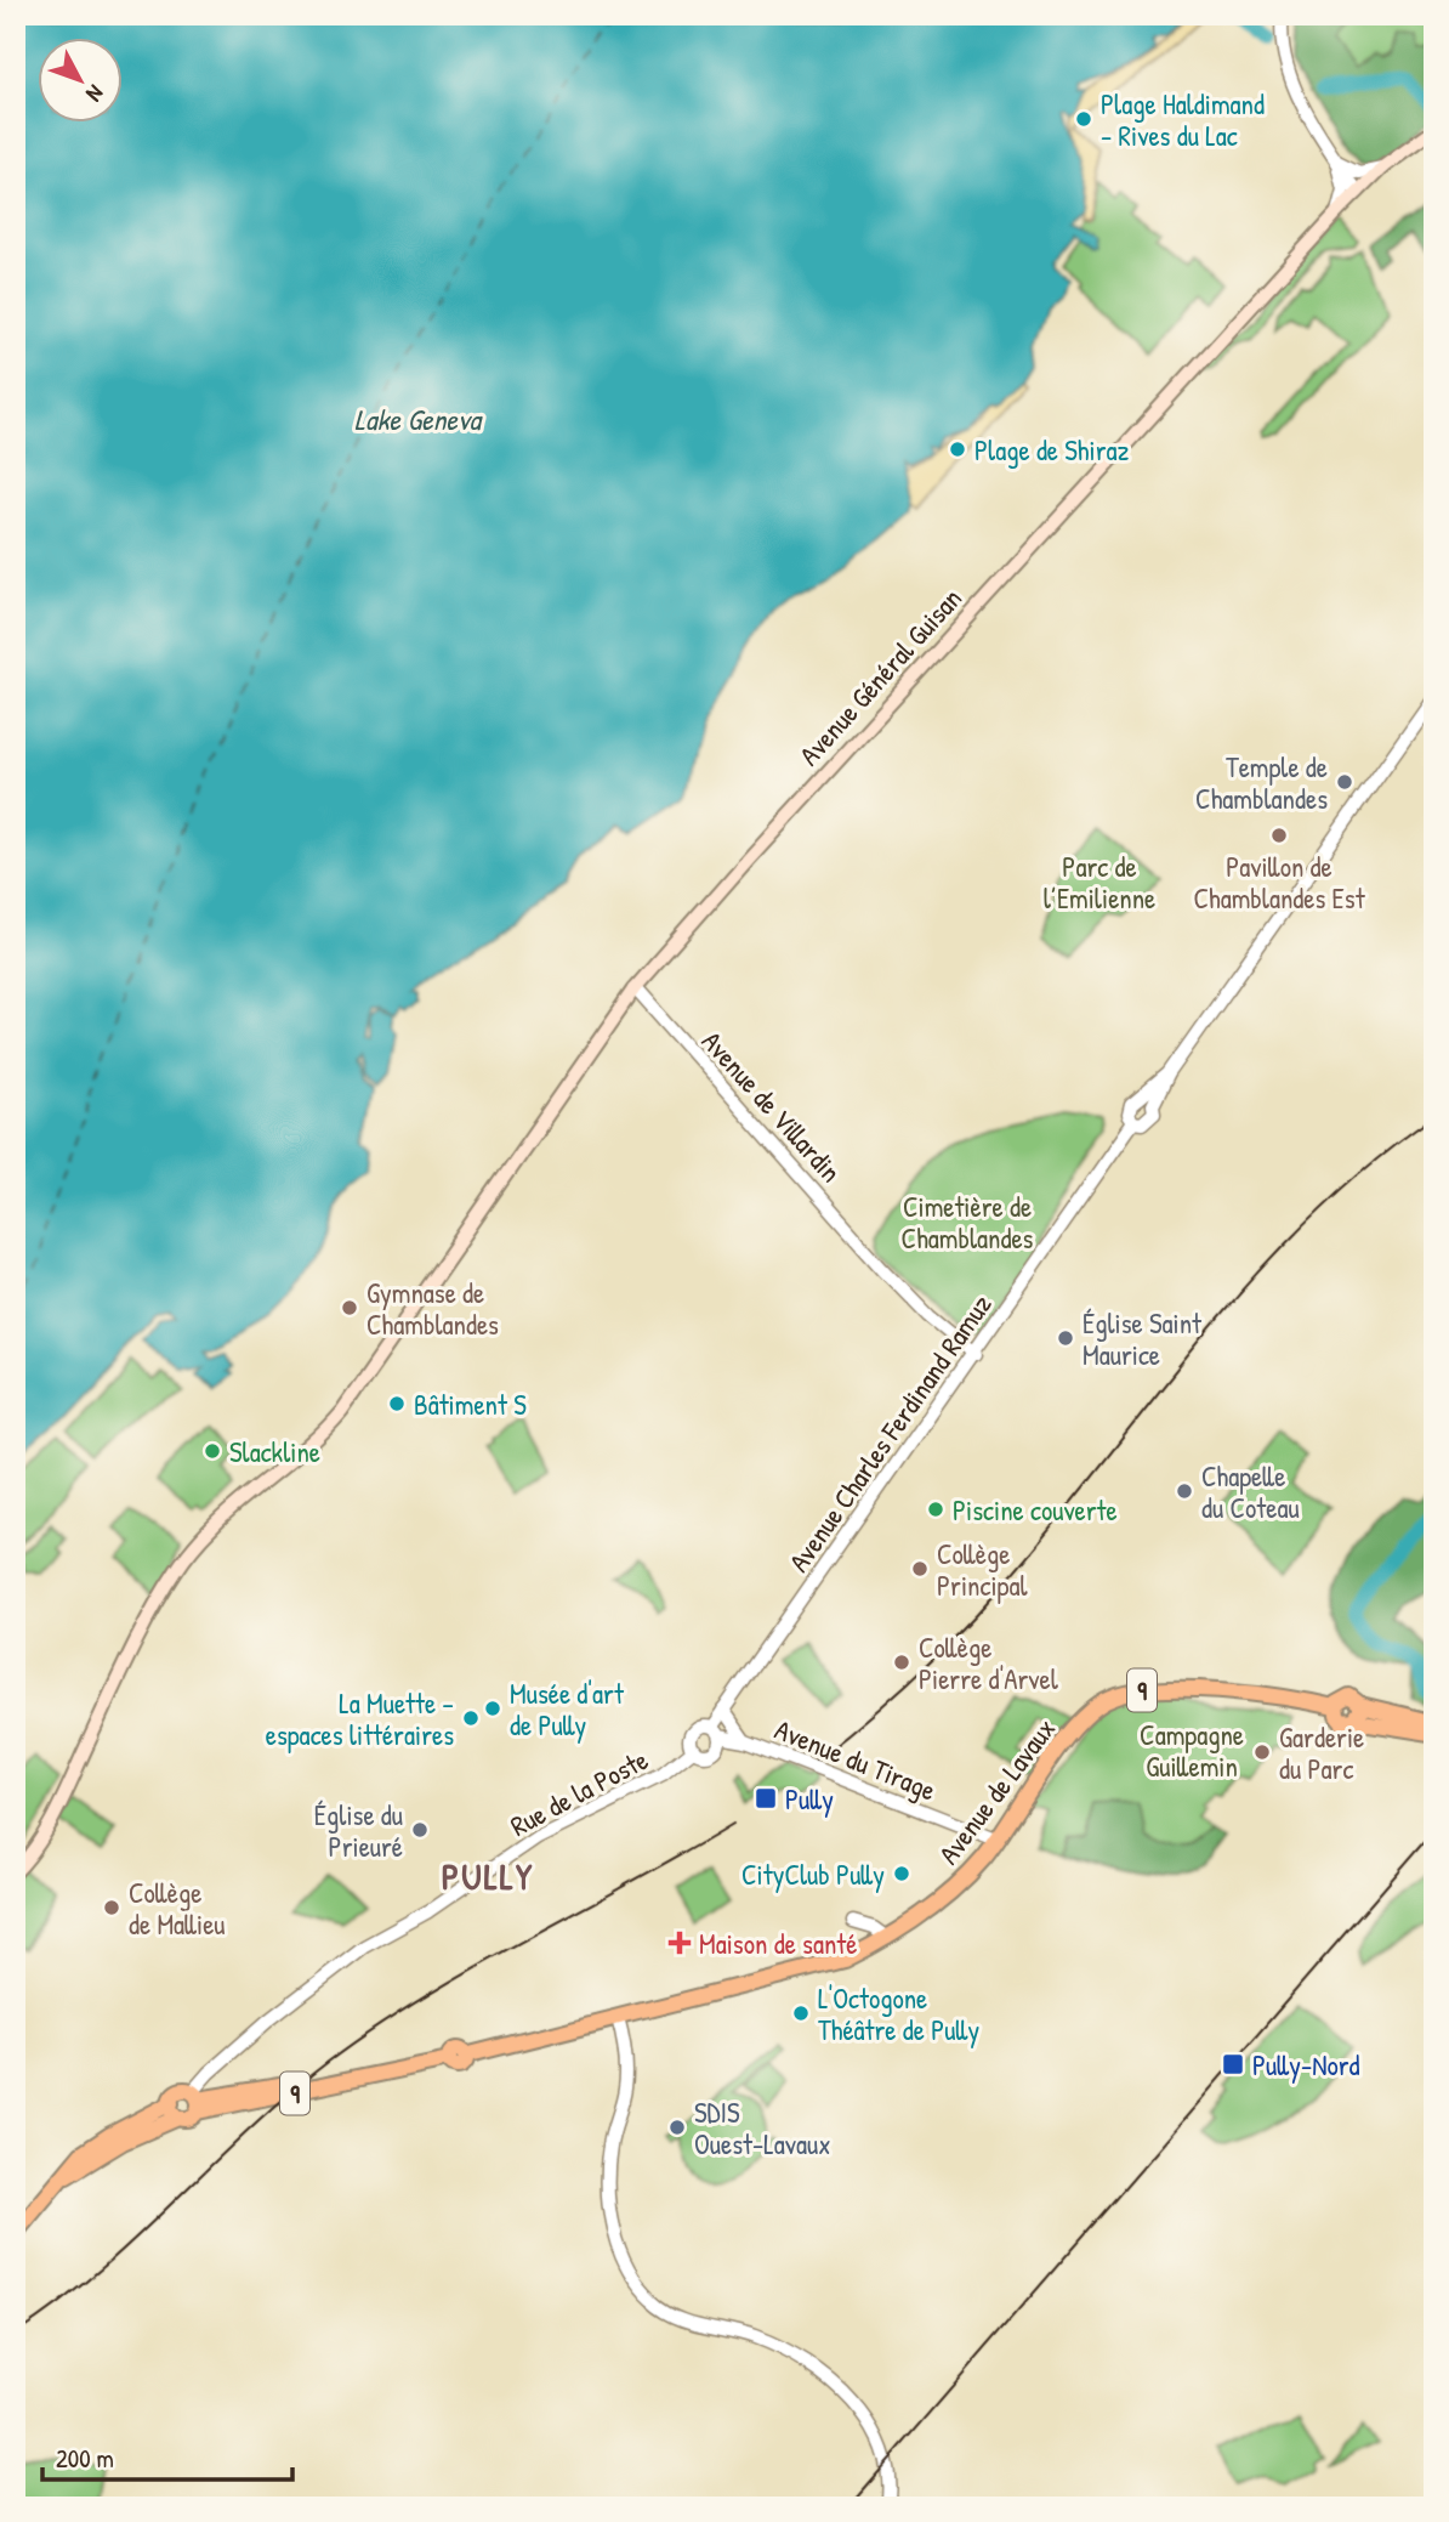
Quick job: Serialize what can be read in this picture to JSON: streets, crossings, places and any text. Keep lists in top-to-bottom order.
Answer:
{
  "streets": {
    "main road": ["Avenue Général Guisan", "9", "Avenue de Lavaux"],
    "street": [
      "Avenue de Villardin",
      "Avenue Charles Ferdinand Ramuz",
      "Avenue du Tirage",
      "Rue de la Poste"
    ]
  },
  "crossings": [
    ["Avenue Général Guisan", "Avenue de Villardin"],
    ["Avenue de Villardin", "Avenue Charles Ferdinand Ramuz"],
    ["Avenue Charles Ferdinand Ramuz", "Avenue du Tirage"],
    ["Avenue Charles Ferdinand Ramuz", "Rue de la Poste"],
    ["Avenue du Tirage", "Avenue de Lavaux"],
    ["Avenue du Tirage", "Rue de la Poste"],
    ["Avenue de Lavaux", "Rue de la Poste"]
  ],
  "districts": ["PULLY"],
  "water": ["Lake Geneva"],
  "parks": ["Parc de l’Emilienne", "Cimetière de Chamblandes", "Campagne Guillemin"],
  "places": {
    "other": [
      "Plage Haldimand - Rives du Lac",
      "Plage de Shiraz",
      "Temple de Chamblandes",
      "Pavillon de Chamblandes Est",
      "Gymnase de Chamblandes",
      "Église Saint Maurice",
      "Bâtiment S",
      "Slackline",
      "Chapelle du Coteau",
      "Piscine couverte",
      "Collège Principal",
      "Collège Pierre d'Arvel",
      "Musée d'art de Pully",
      "La Muette – espaces littéraires",
      "Garderie du Parc",
      "Église du Prieuré",
      "CityClub Pully",
      "Collège de Mallieu",
      "L'Octogone Théâtre de Pully",
      "SDIS Ouest-Lavaux"
    ],
    "transit": ["Pully", "Pully-Nord"],
    "health": ["Maison de santé"]
  },
  "scale_bar": "200 m",
  "north": "bottom right"
}
